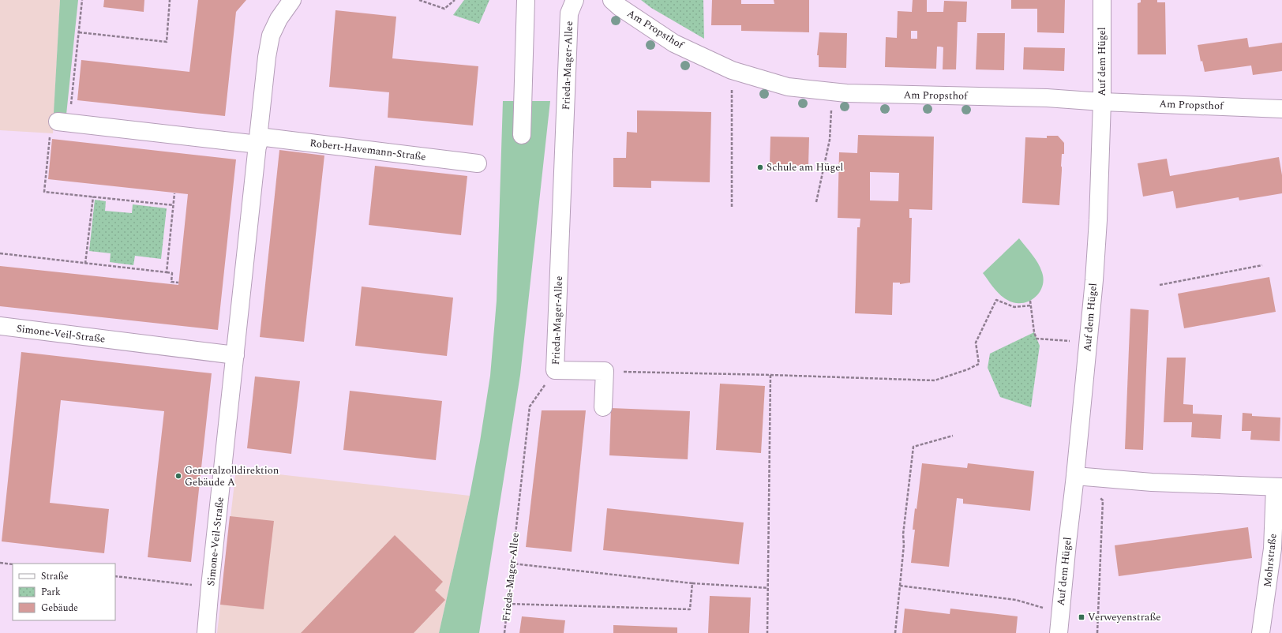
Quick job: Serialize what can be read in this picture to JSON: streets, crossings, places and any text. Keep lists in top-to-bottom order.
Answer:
{
  "streets": {
    "street": [
      "Am Propsthof",
      "Auf dem Hügel",
      "Frieda-Mager-Allee",
      "Robert-Havemann-Straße",
      "Simone-Veil-Straße",
      "Mohrstraße"
    ]
  },
  "crossings": [
    ["Am Propsthof", "Auf dem Hügel"],
    ["Robert-Havemann-Straße", "Simone-Veil-Straße"]
  ],
  "places": {
    "other": ["Schule am Hügel", "Generalzolldirektion Gebäude A"],
    "transit": ["Verweyenstraße"]
  },
  "legend": ["Straße", "Park", "Gebäude"]
}
